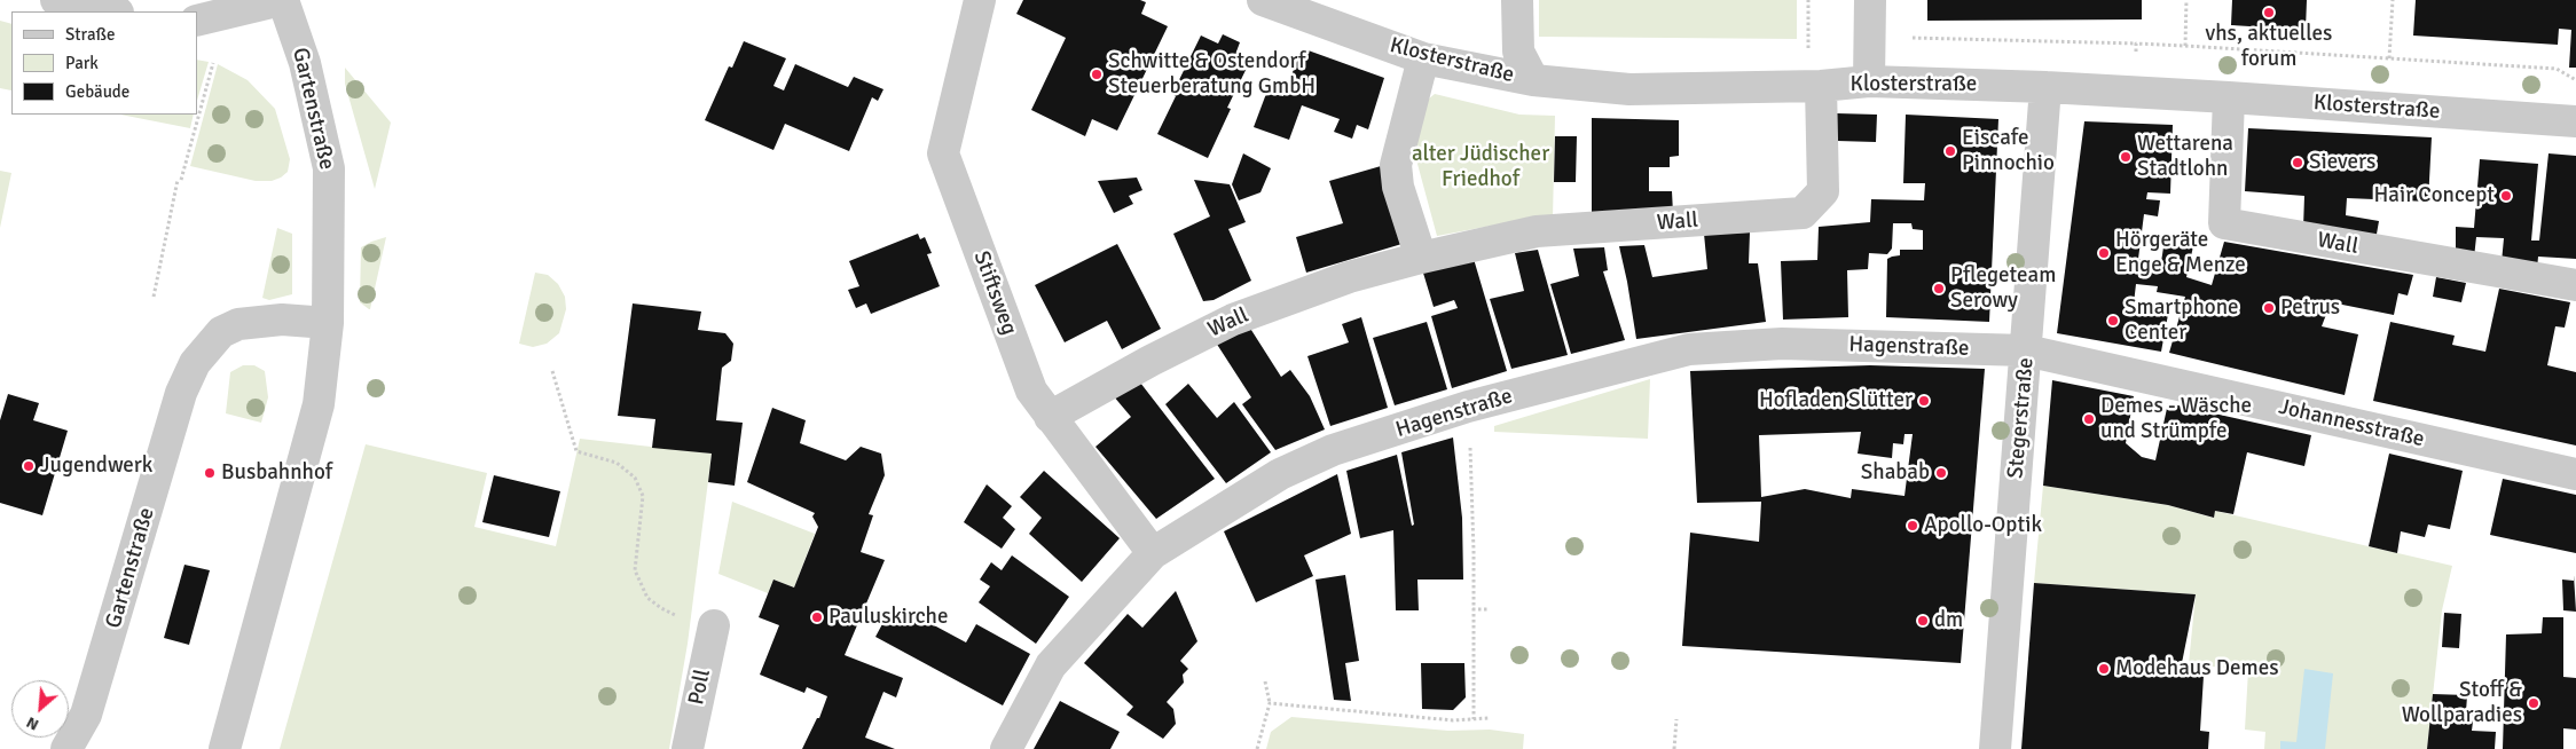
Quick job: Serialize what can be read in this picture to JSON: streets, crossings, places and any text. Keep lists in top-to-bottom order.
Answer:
{
  "streets": {
    "street": [
      "Klosterstraße",
      "Gartenstraße",
      "Wall",
      "Stiftsweg",
      "Hagenstraße",
      "Stegerstraße",
      "Johannesstraße",
      "Poll"
    ]
  },
  "crossings": [
    ["Klosterstraße", "Wall"],
    ["Klosterstraße", "Stegerstraße"],
    ["Wall", "Stiftsweg"],
    ["Stiftsweg", "Hagenstraße"],
    ["Hagenstraße", "Stegerstraße"],
    ["Hagenstraße", "Johannesstraße"],
    ["Stegerstraße", "Johannesstraße"]
  ],
  "parks": ["alter Jüdischer Friedhof"],
  "places": [
    "vhs, aktuelles forum",
    "Schwitte & Ostendorf Steuerberatung GmbH",
    "Eiscafe Pinnochio",
    "Wettarena Stadtlohn",
    "Sievers",
    "Hair Concept",
    "Hörgeräte Enge & Menze",
    "Pflegeteam Serowy",
    "Petrus",
    "Smartphone Center",
    "Hofladen Slütter",
    "Demes - Wäsche und Strümpfe",
    "Jugendwerk",
    "Busbahnhof",
    "Shabab",
    "Apollo-Optik",
    "Pauluskirche",
    "dm",
    "Modehaus Demes",
    "Stoff & Wollparadies"
  ],
  "legend": ["Straße", "Park", "Gebäude"],
  "north": "bottom left"
}
